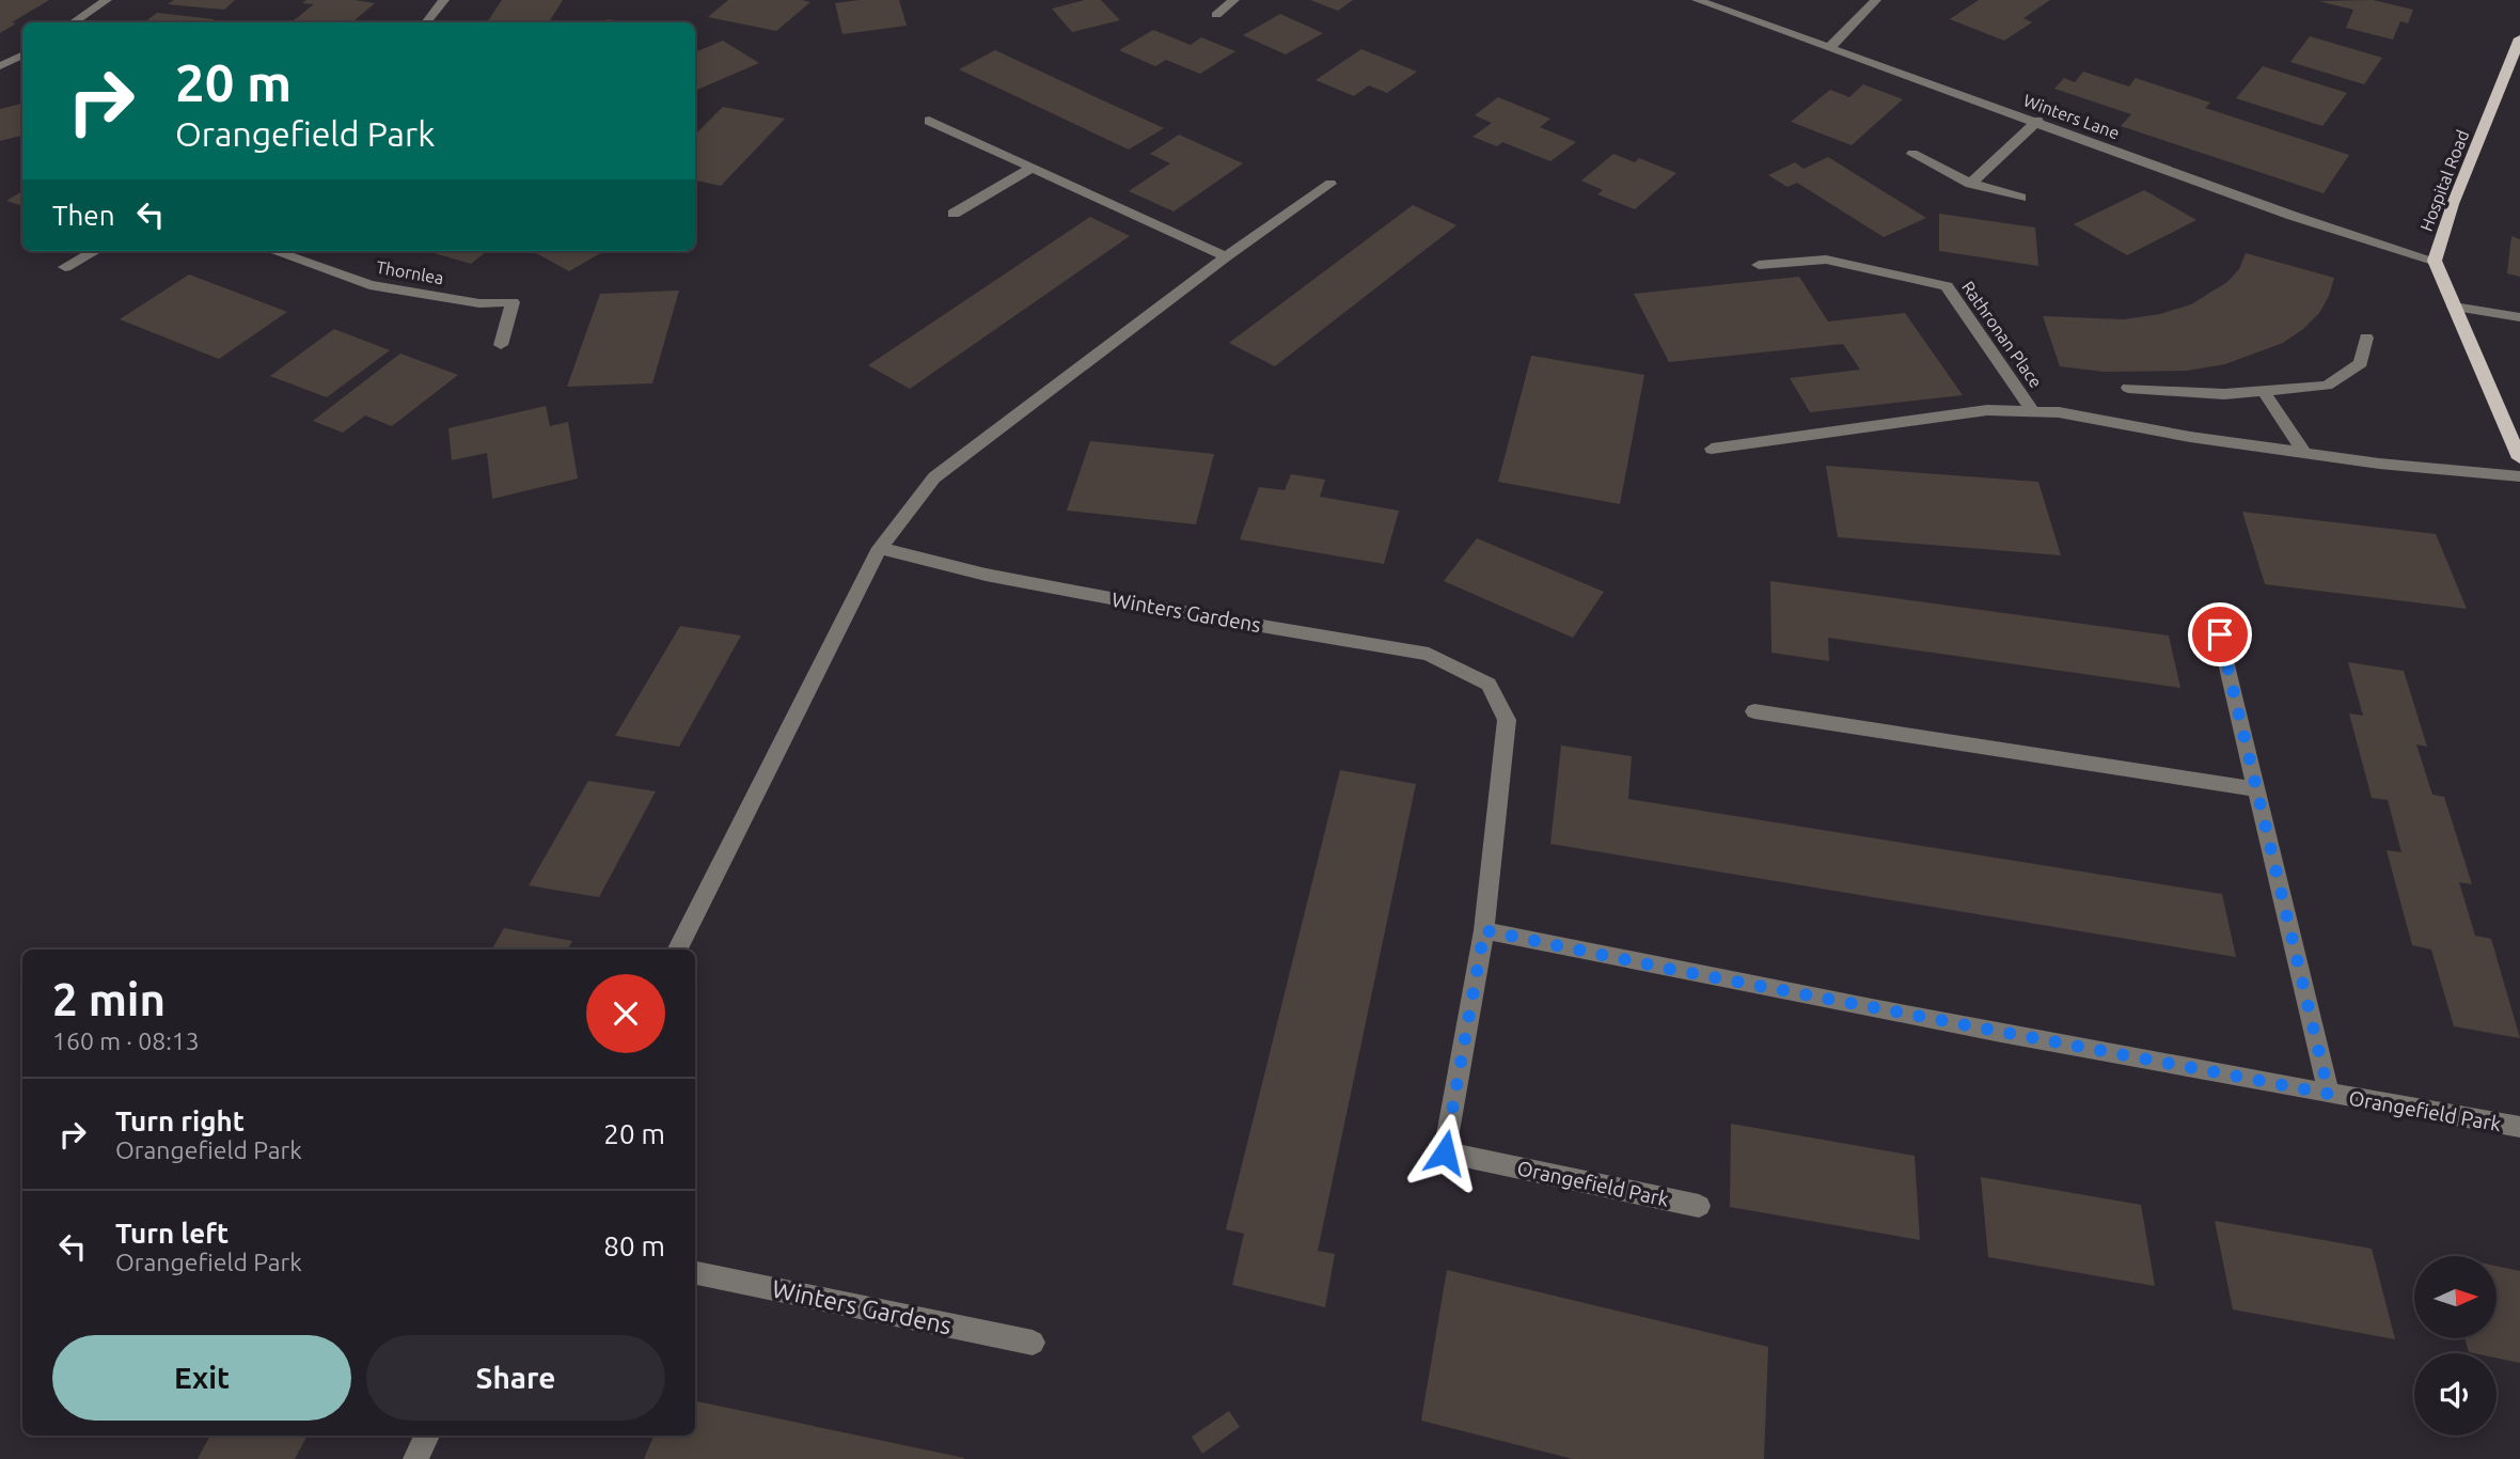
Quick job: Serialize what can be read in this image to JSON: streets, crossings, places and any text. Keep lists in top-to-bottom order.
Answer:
{
  "streets": {
    "main road": ["Hospital Road"],
    "street": [
      "Winters Lane",
      "Thornlea",
      "Rathronan Place",
      "Winters Gardens",
      "Orangefield Park"
    ]
  },
  "crossings": [
    ["Winters Lane", "Hospital Road"],
    ["Winters Gardens", "Orangefield Park"]
  ],
  "north": "right",
  "page": {
    "turn": ["20 m", "Orangefield Park"],
    "then": "Then",
    "heading": ["2 min", "160 m · 08:13"],
    "list": [
      {
        "name": "Turn right",
        "note": "Orangefield Park",
        "value": "20 m"
      },
      {
        "name": "Turn left",
        "note": "Orangefield Park",
        "value": "80 m"
      }
    ],
    "buttons": ["Exit", "Share"]
  }
}
